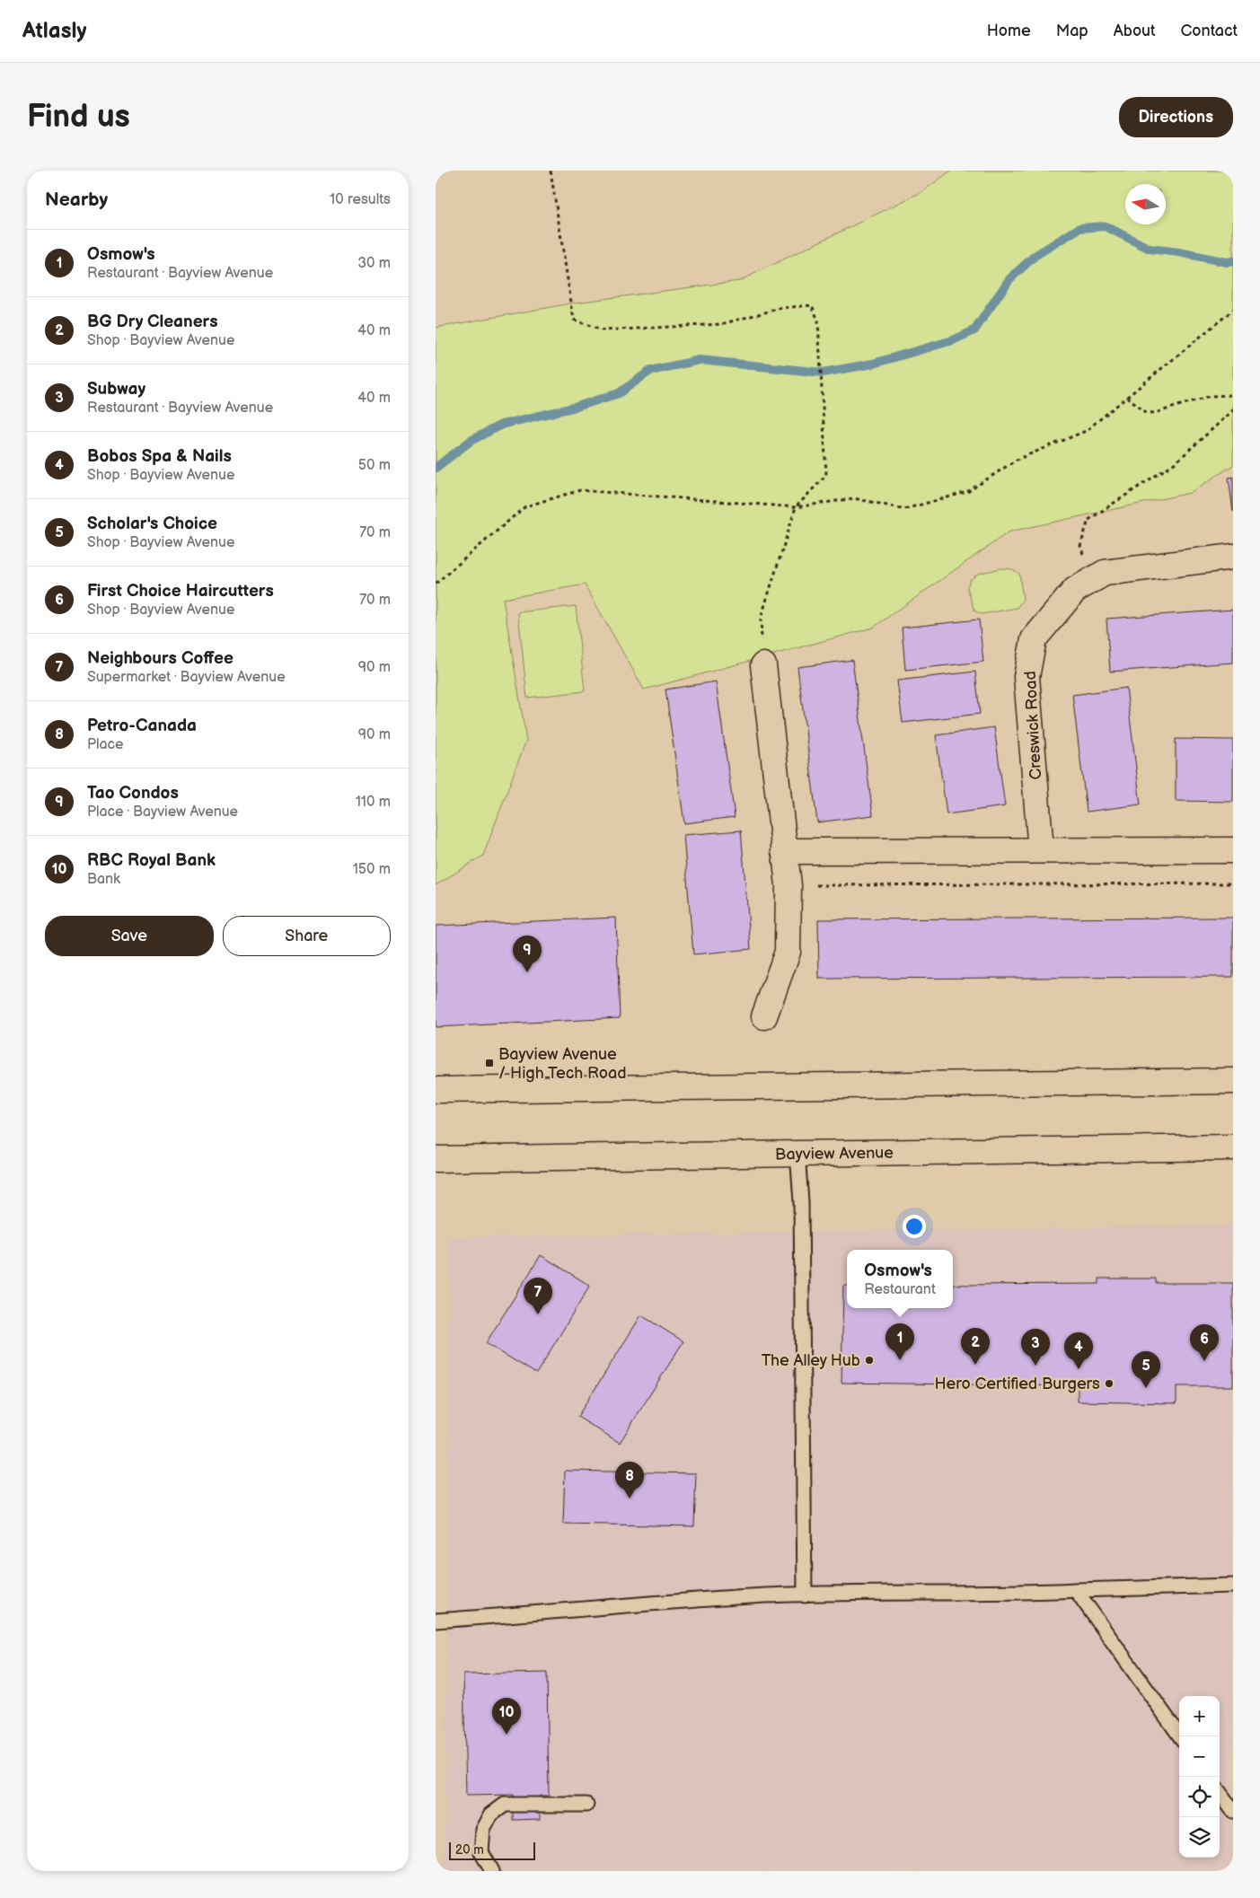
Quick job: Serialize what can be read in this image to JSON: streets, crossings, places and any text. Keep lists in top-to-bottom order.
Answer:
{
  "streets": {
    "main road": ["Creswick Road", "Bayview Avenue"]
  },
  "places": {
    "transit": ["Bayview Avenue / High Tech Road"],
    "other": ["The Alley Hub", "Hero Certified Burgers"]
  },
  "scale_bar": "20 m",
  "north": "left",
  "page": {
    "header": "Atlasly",
    "nav": [
      "Home",
      "Map",
      "About",
      "Contact"
    ],
    "buttons": [
      "Directions",
      ["Save", "Share"]
    ],
    "title": "Find us",
    "heading": ["Nearby", "10 results"],
    "list": [
      {
        "mark": "1",
        "name": "Osmow's",
        "note": "Restaurant · Bayview Avenue",
        "value": "30 m"
      },
      {
        "mark": "2",
        "name": "BG Dry Cleaners",
        "note": "Shop · Bayview Avenue",
        "value": "40 m"
      },
      {
        "mark": "3",
        "name": "Subway",
        "note": "Restaurant · Bayview Avenue",
        "value": "40 m"
      },
      {
        "mark": "4",
        "name": "Bobos Spa & Nails",
        "note": "Shop · Bayview Avenue",
        "value": "50 m"
      },
      {
        "mark": "5",
        "name": "Scholar's Choice",
        "note": "Shop · Bayview Avenue",
        "value": "70 m"
      },
      {
        "mark": "6",
        "name": "First Choice Haircutters",
        "note": "Shop · Bayview Avenue",
        "value": "70 m"
      },
      {
        "mark": "7",
        "name": "Neighbours Coffee",
        "note": "Supermarket · Bayview Avenue",
        "value": "90 m"
      },
      {
        "mark": "8",
        "name": "Petro-Canada",
        "note": "Place",
        "value": "90 m"
      },
      {
        "mark": "9",
        "name": "Tao Condos",
        "note": "Place · Bayview Avenue",
        "value": "110 m"
      },
      {
        "mark": "10",
        "name": "RBC Royal Bank",
        "note": "Bank",
        "value": "150 m"
      }
    ],
    "pins": [
      "9",
      "7",
      "1",
      "6",
      "2",
      "3",
      "4",
      "5",
      "8",
      "10"
    ],
    "popup": ["Osmow's", "Restaurant"],
    "map_buttons": ["+", "−"],
    "scale": "20 m"
  }
}
